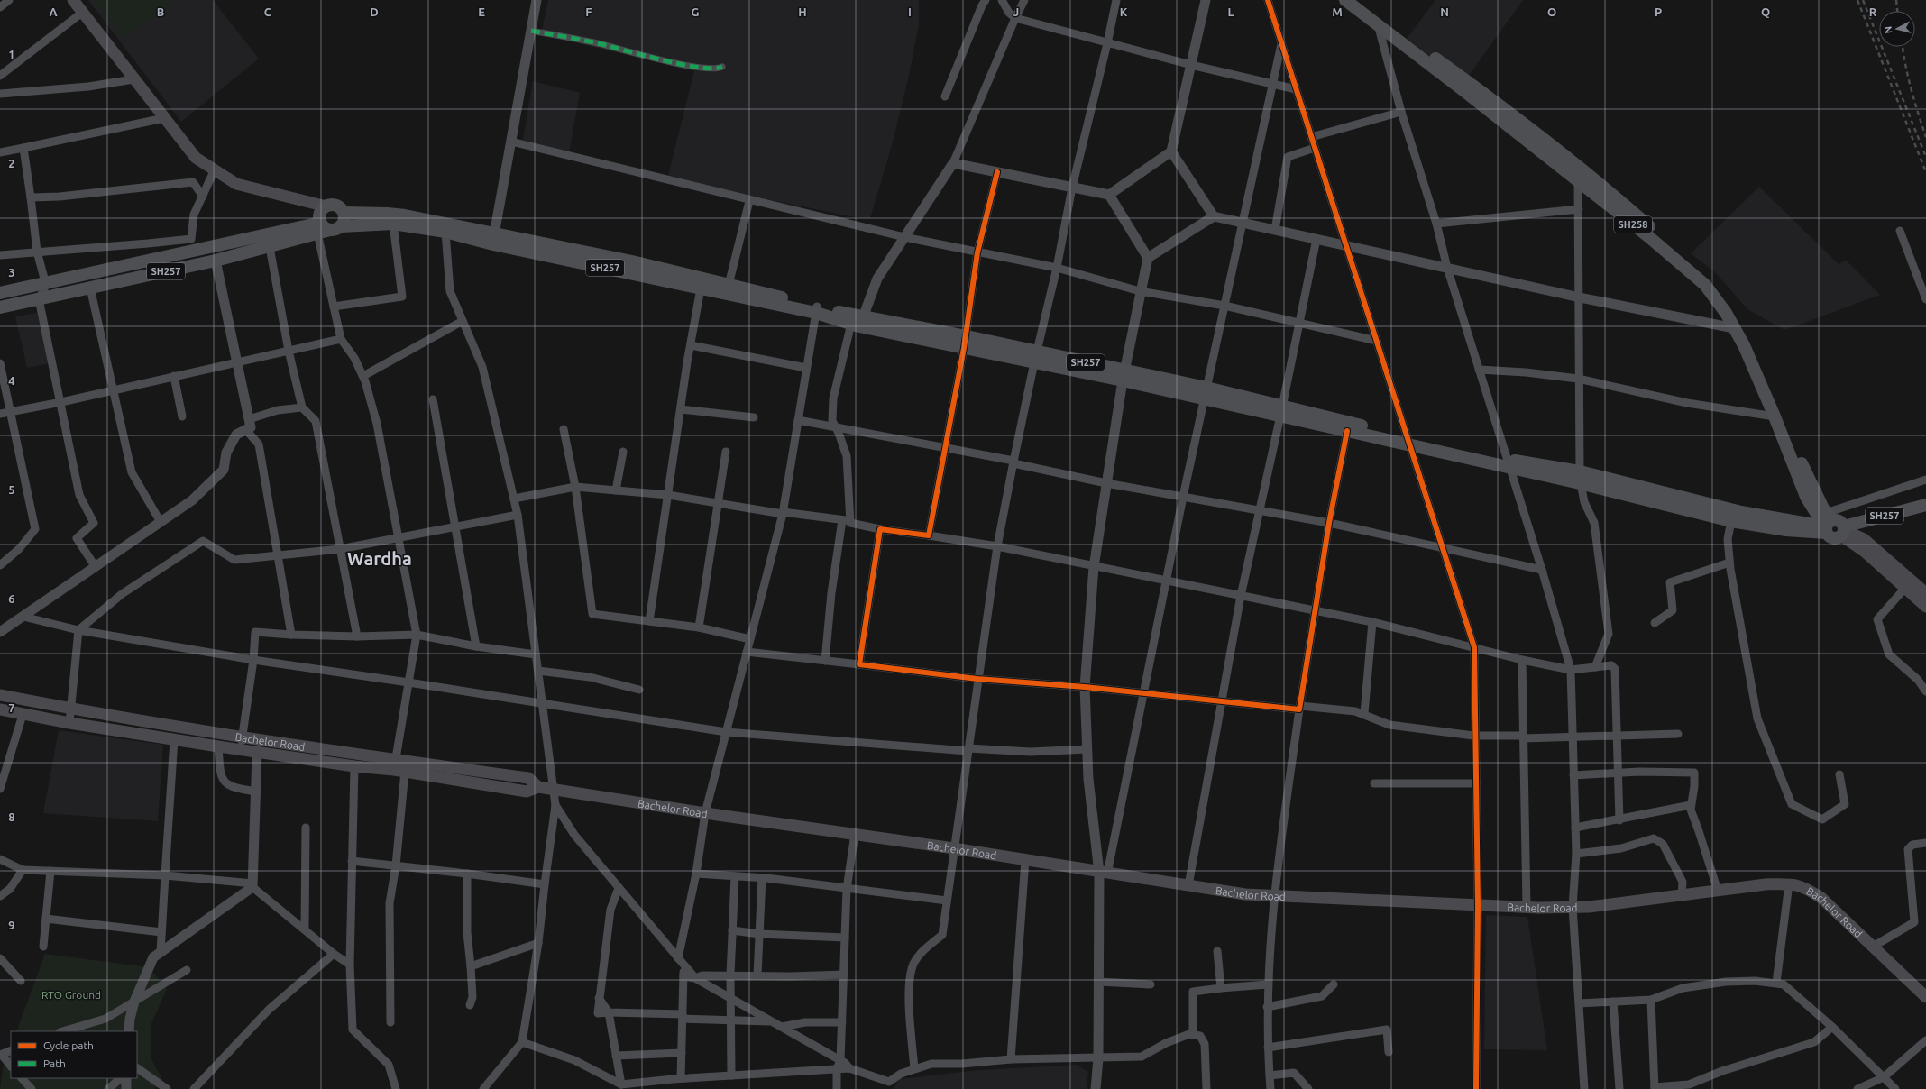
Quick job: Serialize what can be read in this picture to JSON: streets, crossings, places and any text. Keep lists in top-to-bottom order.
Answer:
{
  "streets": {
    "main road": ["SH258", "SH257", "Bachelor Road"]
  },
  "crossings": [
    ["SH258", "SH257"]
  ],
  "districts": ["Wardha"],
  "parks": ["RTO Ground"],
  "legend": ["Cycle path", "Path"],
  "north": "left",
  "grid": {
    "columns": [
      "A",
      "B",
      "C",
      "D",
      "E",
      "F",
      "G",
      "H",
      "I",
      "J",
      "K",
      "L",
      "M",
      "N",
      "O",
      "P",
      "Q",
      "R"
    ],
    "rows": [
      "1",
      "2",
      "3",
      "4",
      "5",
      "6",
      "7",
      "8",
      "9"
    ]
  }
}
